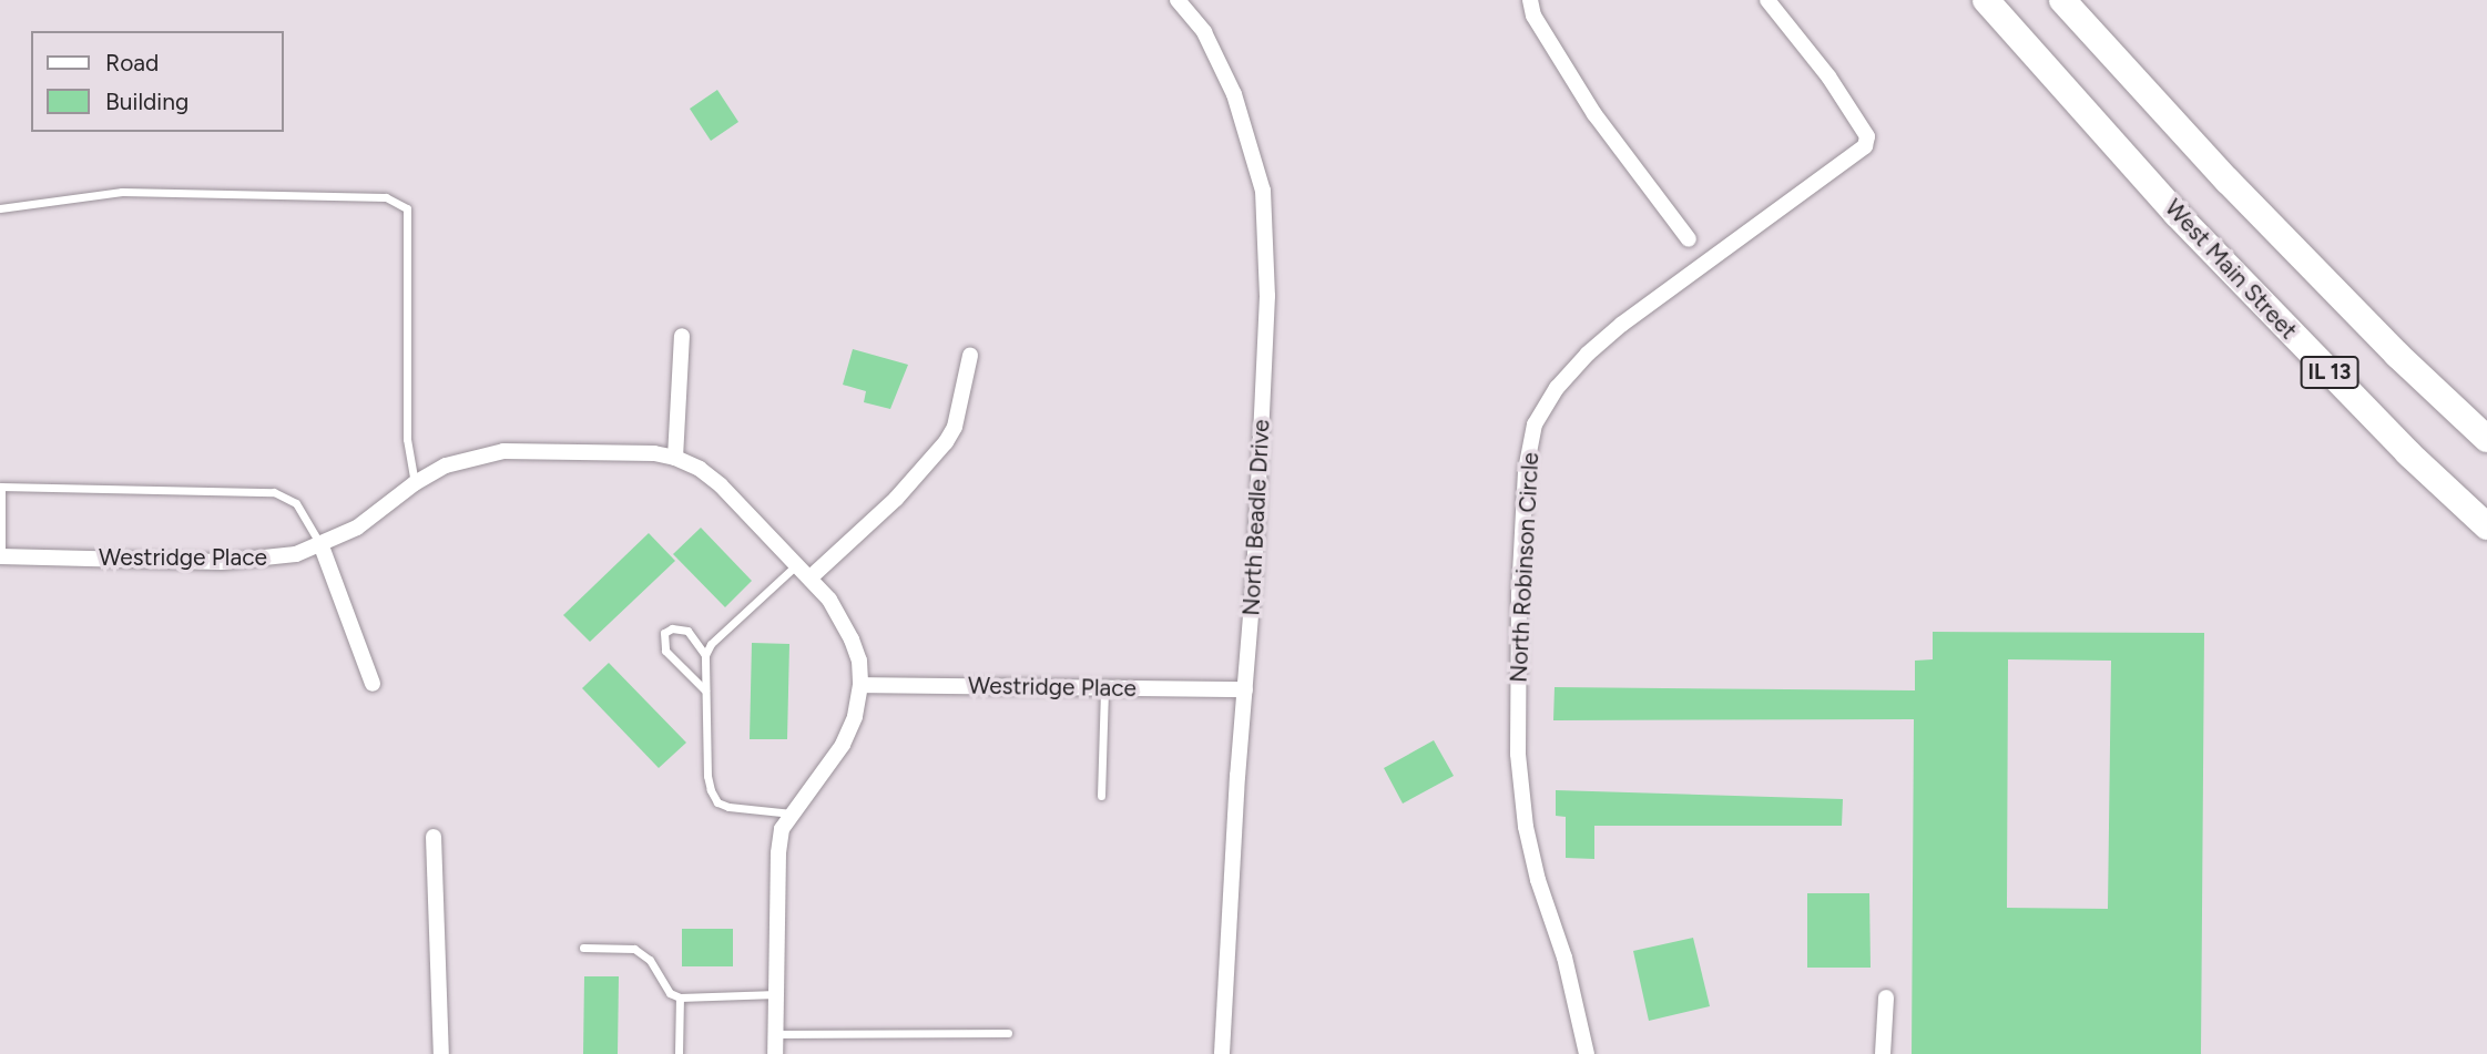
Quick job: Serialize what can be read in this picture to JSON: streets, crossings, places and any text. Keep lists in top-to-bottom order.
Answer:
{
  "streets": {
    "highway": ["West Main Street", "IL 13"],
    "street": ["North Beadle Drive", "Westridge Place", "North Robinson Circle"]
  },
  "crossings": [
    ["North Beadle Drive", "Westridge Place"]
  ],
  "legend": ["Road", "Building"]
}
